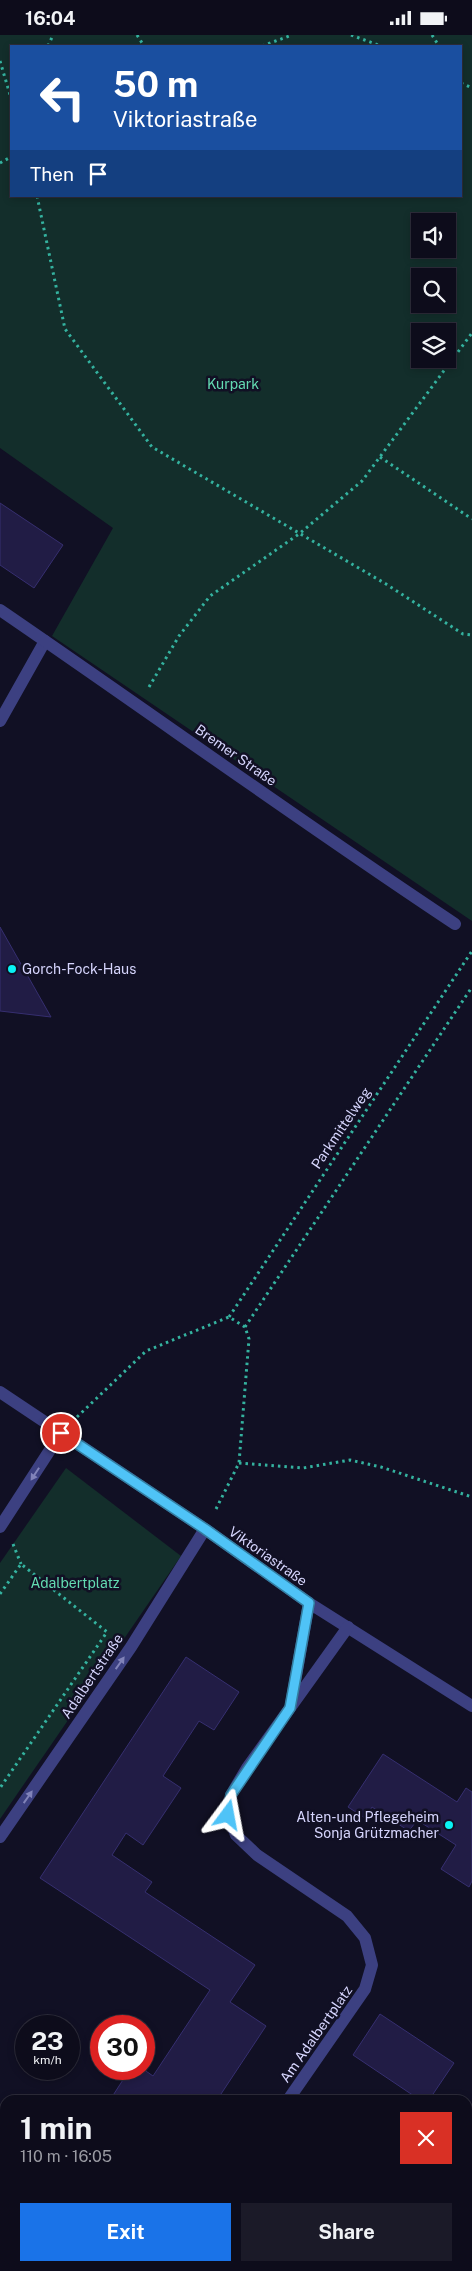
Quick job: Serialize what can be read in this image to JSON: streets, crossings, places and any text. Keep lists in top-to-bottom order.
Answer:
{
  "streets": {
    "street": [
      "Bremer Straße",
      "Viktoriastraße",
      "Adalbertstraße",
      "Am Adalbertplatz"
    ],
    "path": ["Parkmittelweg"]
  },
  "crossings": [
    ["Viktoriastraße", "Adalbertstraße"],
    ["Viktoriastraße", "Am Adalbertplatz"]
  ],
  "one_way": ["Adalbertstraße"],
  "parks": ["Kurpark", "Adalbertplatz"],
  "places": ["Gorch-Fock-Haus", "Alten-und Pflegeheim Sonja Grützmacher"],
  "page": {
    "status": "16:04",
    "turn": ["50 m", "Viktoriastraße"],
    "then": "Then",
    "speed": "23 km/h",
    "limit": "30",
    "heading": ["1 min", "110 m · 16:05"],
    "buttons": ["Exit", "Share"]
  }
}
